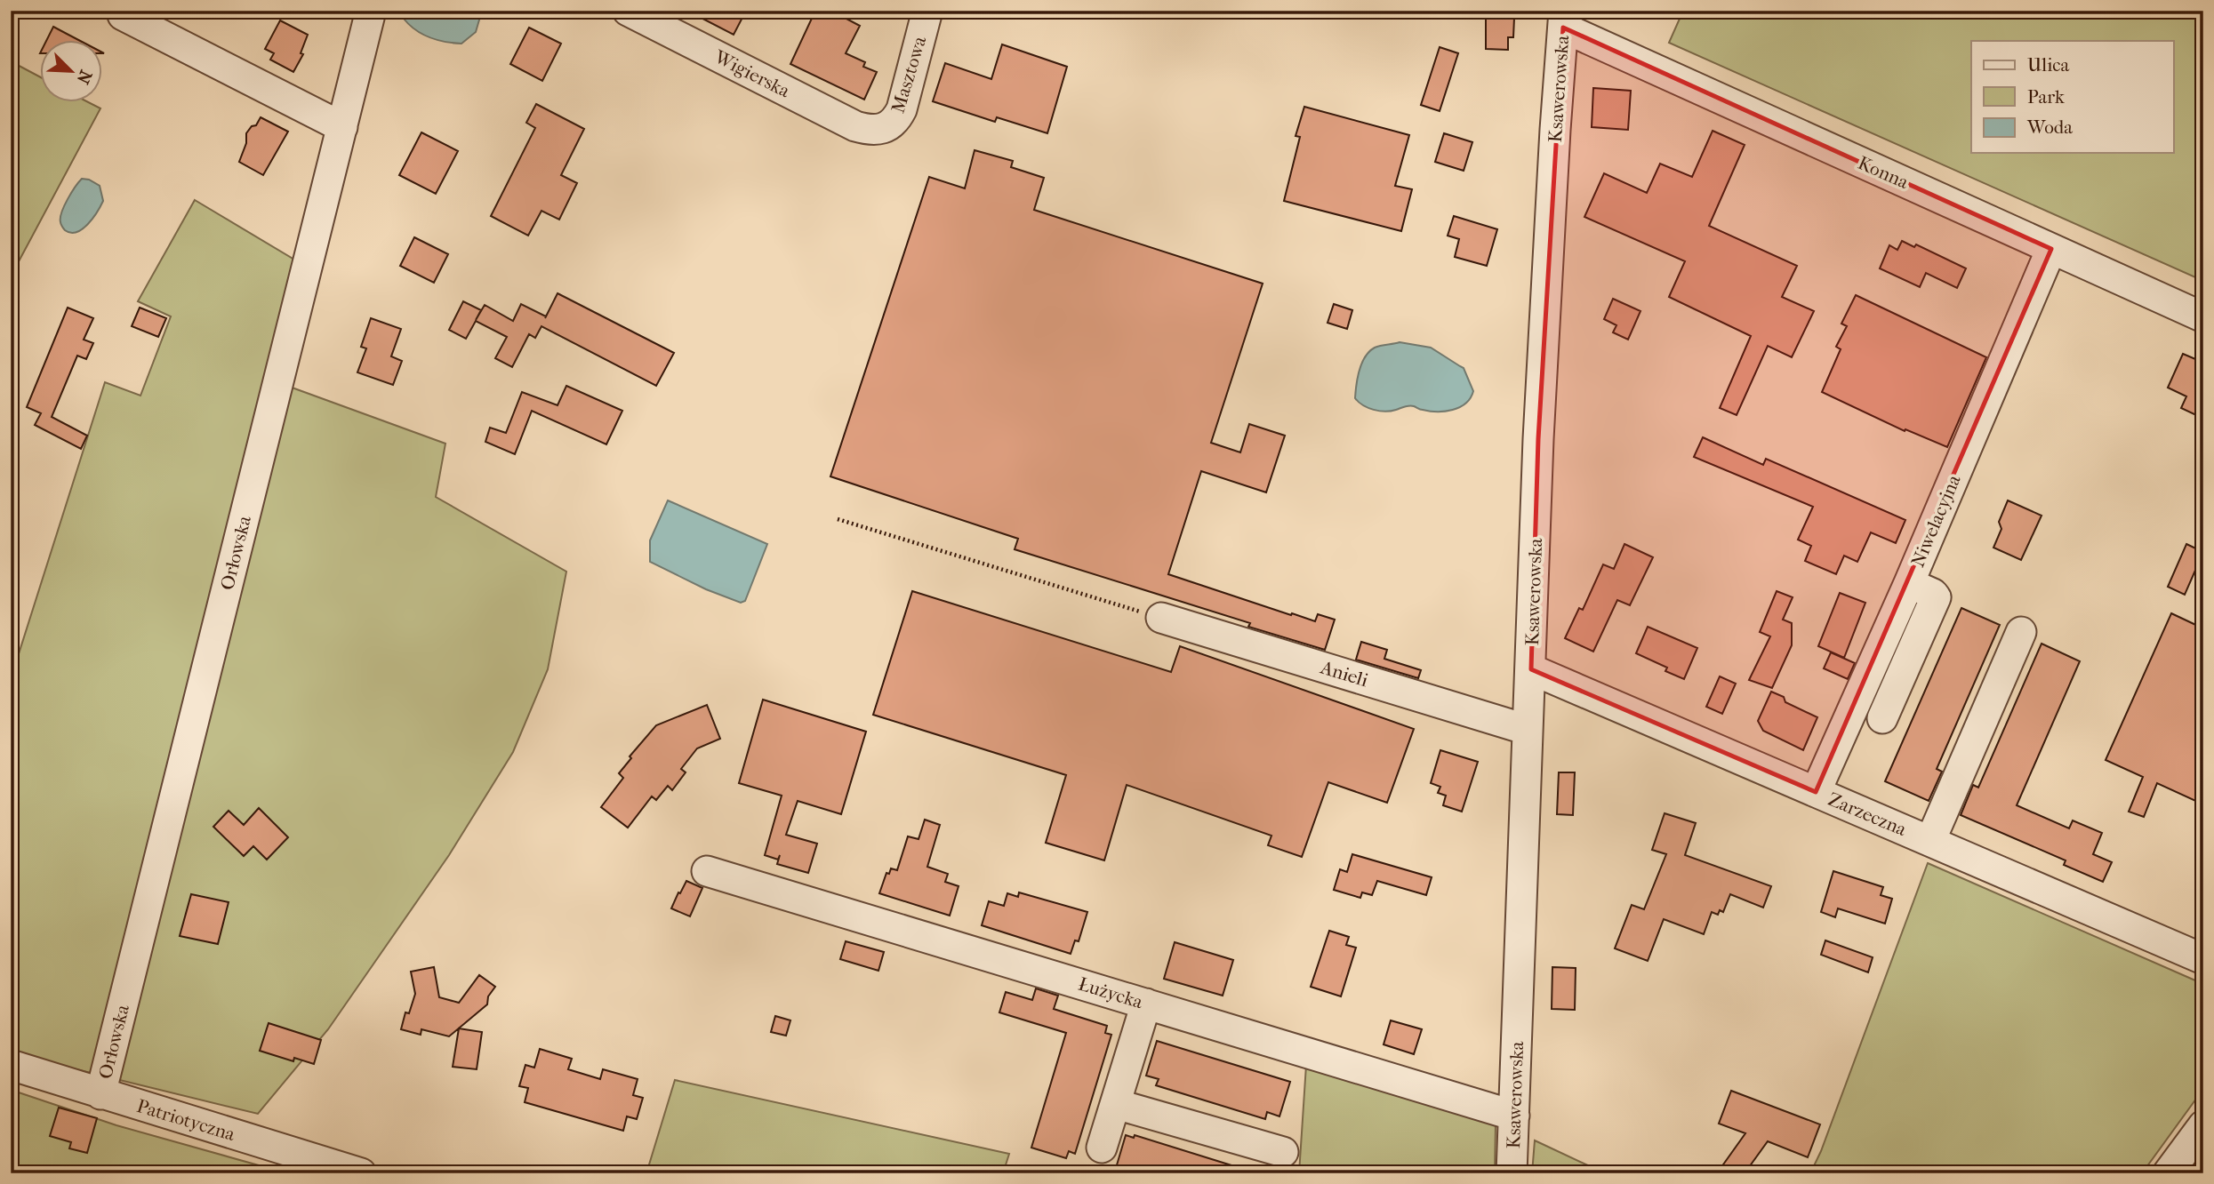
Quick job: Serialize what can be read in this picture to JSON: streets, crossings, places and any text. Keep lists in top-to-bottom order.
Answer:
{
  "streets": {
    "street": [
      "Wigierska",
      "Masztowa",
      "Ksawerowska",
      "Konna",
      "Niwelacyjna",
      "Orłowska",
      "Anieli",
      "Zarzeczna",
      "Łużycka",
      "Patriotyczna"
    ]
  },
  "crossings": [
    ["Wigierska", "Masztowa"],
    ["Ksawerowska", "Konna"],
    ["Ksawerowska", "Anieli"],
    ["Ksawerowska", "Zarzeczna"],
    ["Ksawerowska", "Łużycka"],
    ["Konna", "Niwelacyjna"],
    ["Niwelacyjna", "Zarzeczna"],
    ["Orłowska", "Patriotyczna"]
  ],
  "legend": ["Ulica", "Park", "Woda"],
  "north": "bottom right"
}
